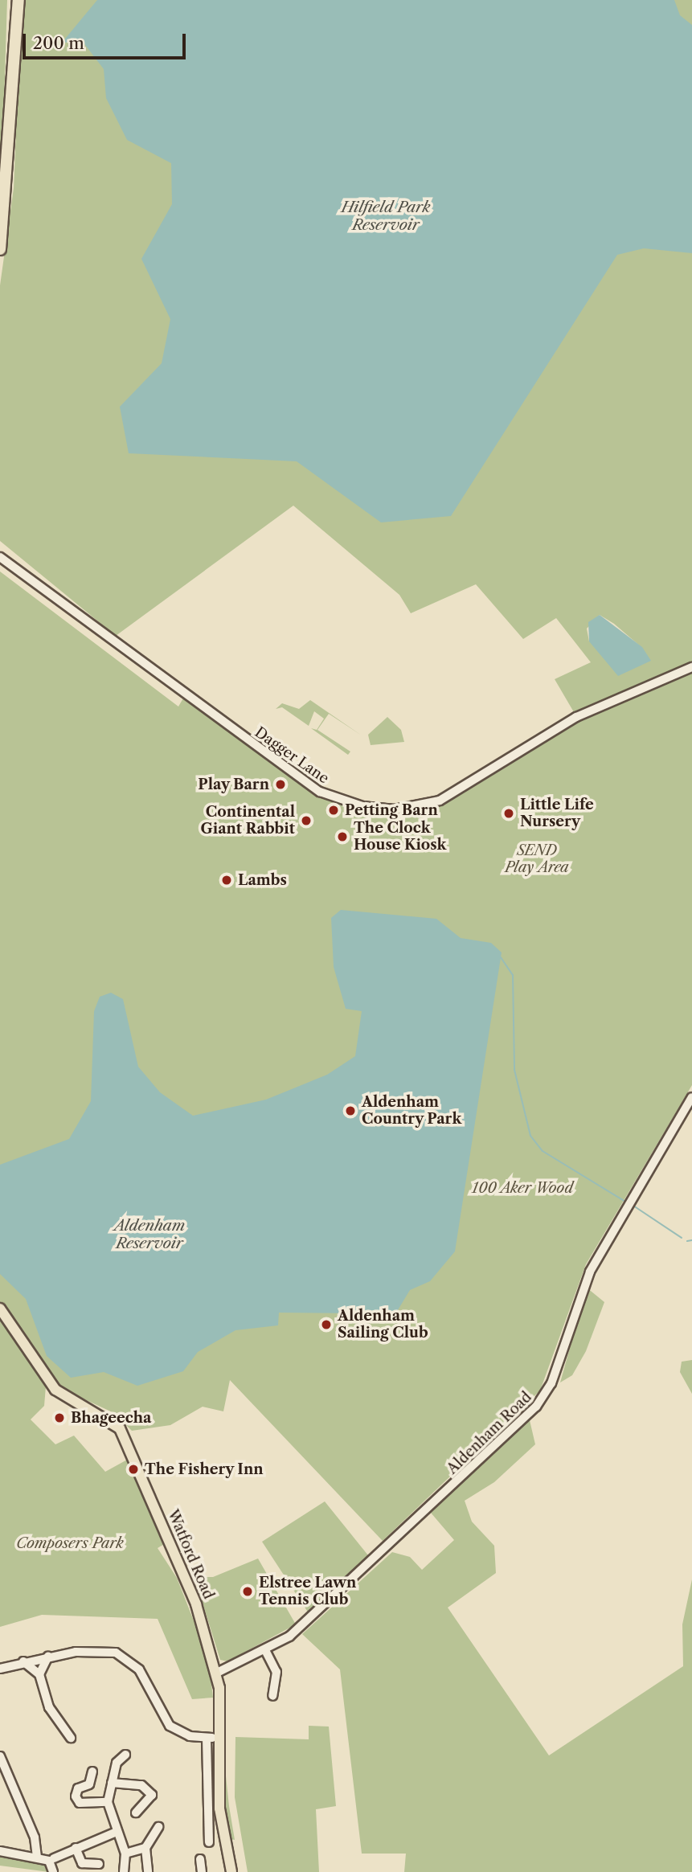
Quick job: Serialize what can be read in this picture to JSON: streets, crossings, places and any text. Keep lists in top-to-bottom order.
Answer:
{
  "streets": {
    "main road": ["Watford Road"],
    "street": ["Dagger Lane", "Aldenham Road"]
  },
  "crossings": [
    ["Aldenham Road", "Watford Road"]
  ],
  "water": ["Hilfield Park Reservoir", "Aldenham Reservoir"],
  "parks": ["SEND Play Area", "100 Aker Wood", "Composers Park"],
  "places": [
    "Play Barn",
    "Petting Barn",
    "Little Life Nursery",
    "Continental Giant Rabbit",
    "The Clock House Kiosk",
    "Lambs",
    "Aldenham Country Park",
    "Aldenham Sailing Club",
    "Bhageecha",
    "The Fishery Inn",
    "Elstree Lawn Tennis Club"
  ],
  "scale_bar": "200 m"
}
